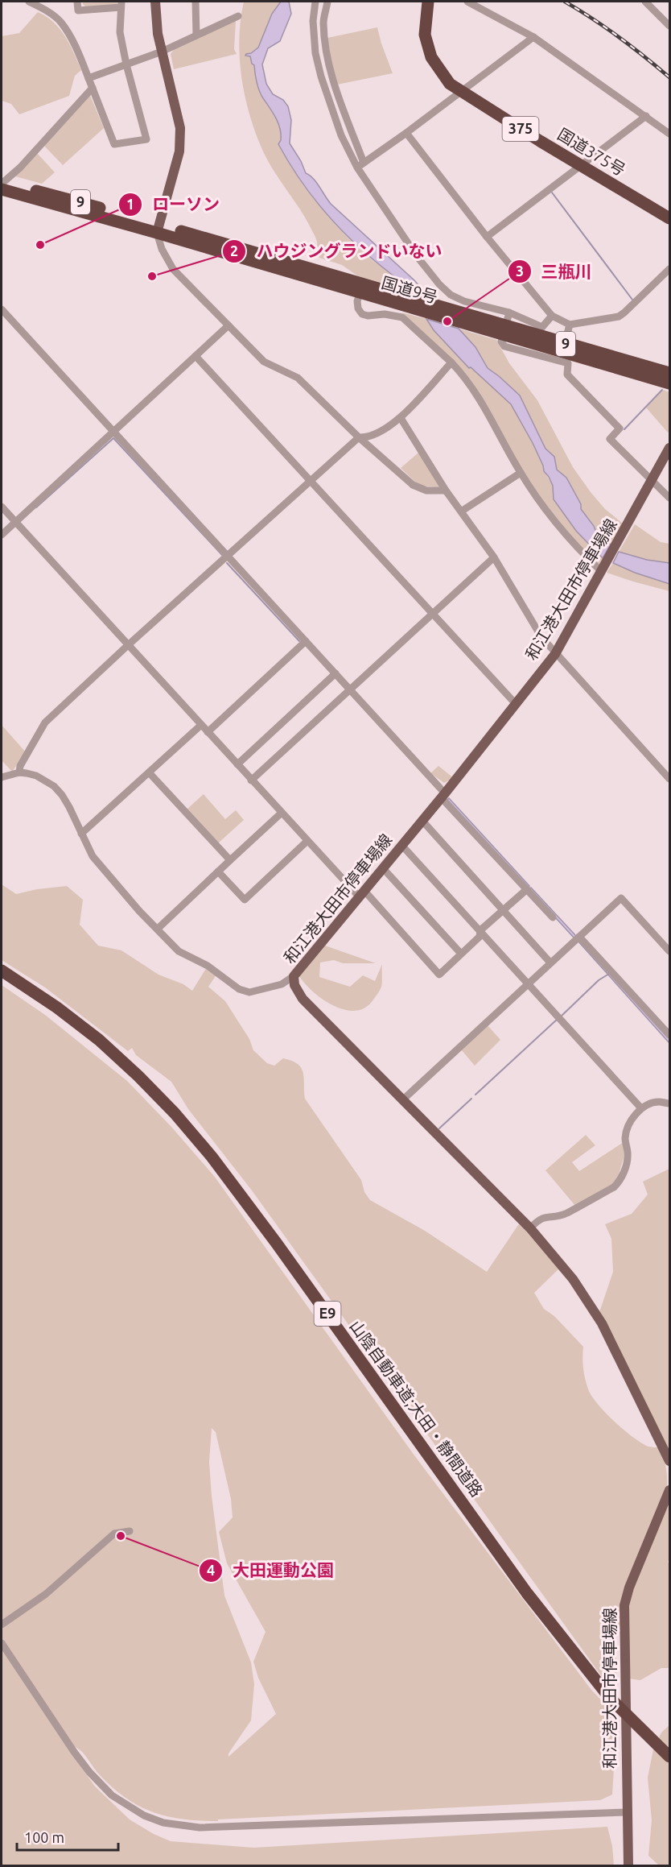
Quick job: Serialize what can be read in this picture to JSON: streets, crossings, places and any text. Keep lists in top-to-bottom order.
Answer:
{
  "streets": {
    "highway": [
      "375",
      "国道375号",
      "9",
      "国道9号",
      "E9",
      "山陰自動車道;大田・静間道路"
    ],
    "main road": ["和江港大田市停車場線"]
  },
  "places": [
    "ローソン",
    "ハウジングランドいない",
    "三瓶川",
    "大田運動公園"
  ],
  "scale_bar": "100 m"
}
